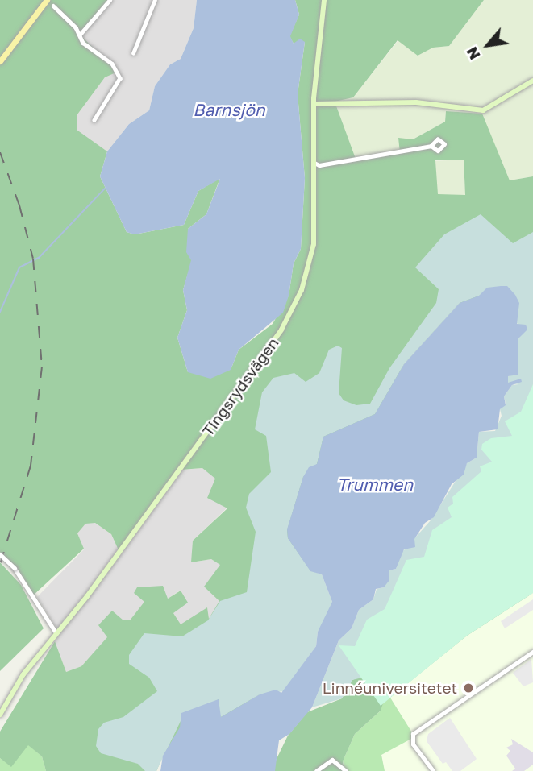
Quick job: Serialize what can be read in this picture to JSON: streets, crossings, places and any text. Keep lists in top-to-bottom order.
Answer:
{
  "streets": {
    "street": ["Tingsrydsvägen"]
  },
  "water": ["Barnsjön", "Trummen"],
  "places": ["Linnéuniversitetet"],
  "north": "bottom left"
}
